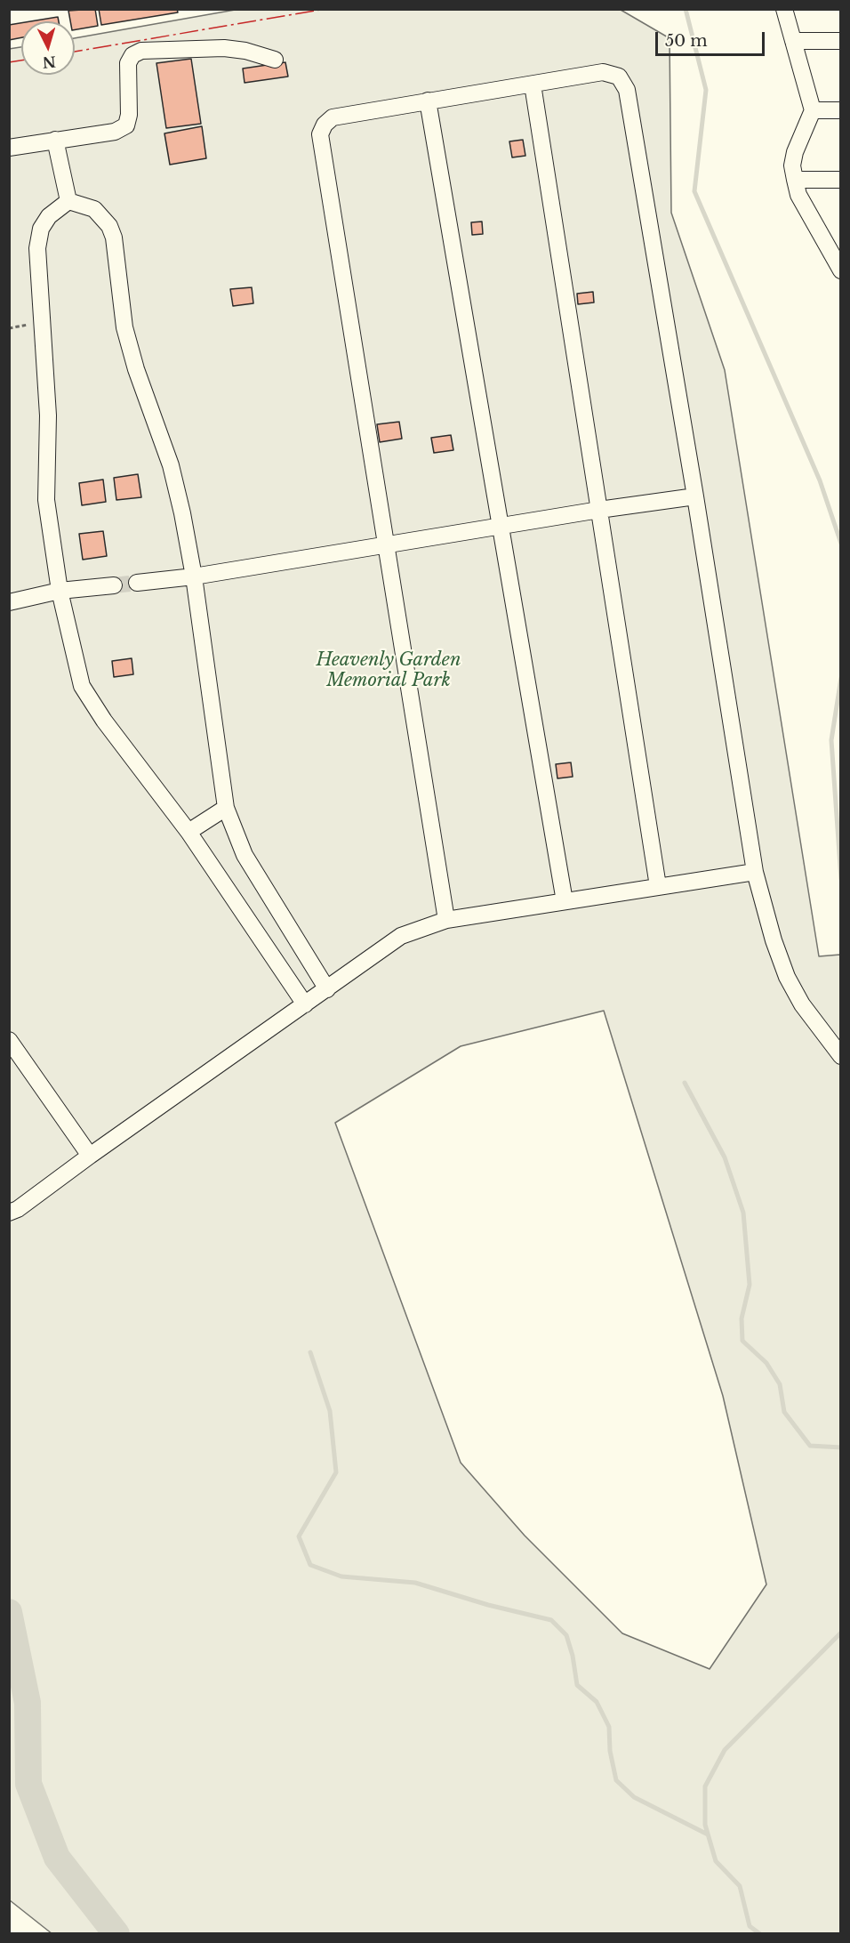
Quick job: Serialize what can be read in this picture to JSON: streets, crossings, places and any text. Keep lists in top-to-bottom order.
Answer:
{
  "parks": ["Heavenly Garden Memorial Park"],
  "scale_bar": "50 m",
  "north": "bottom"
}
